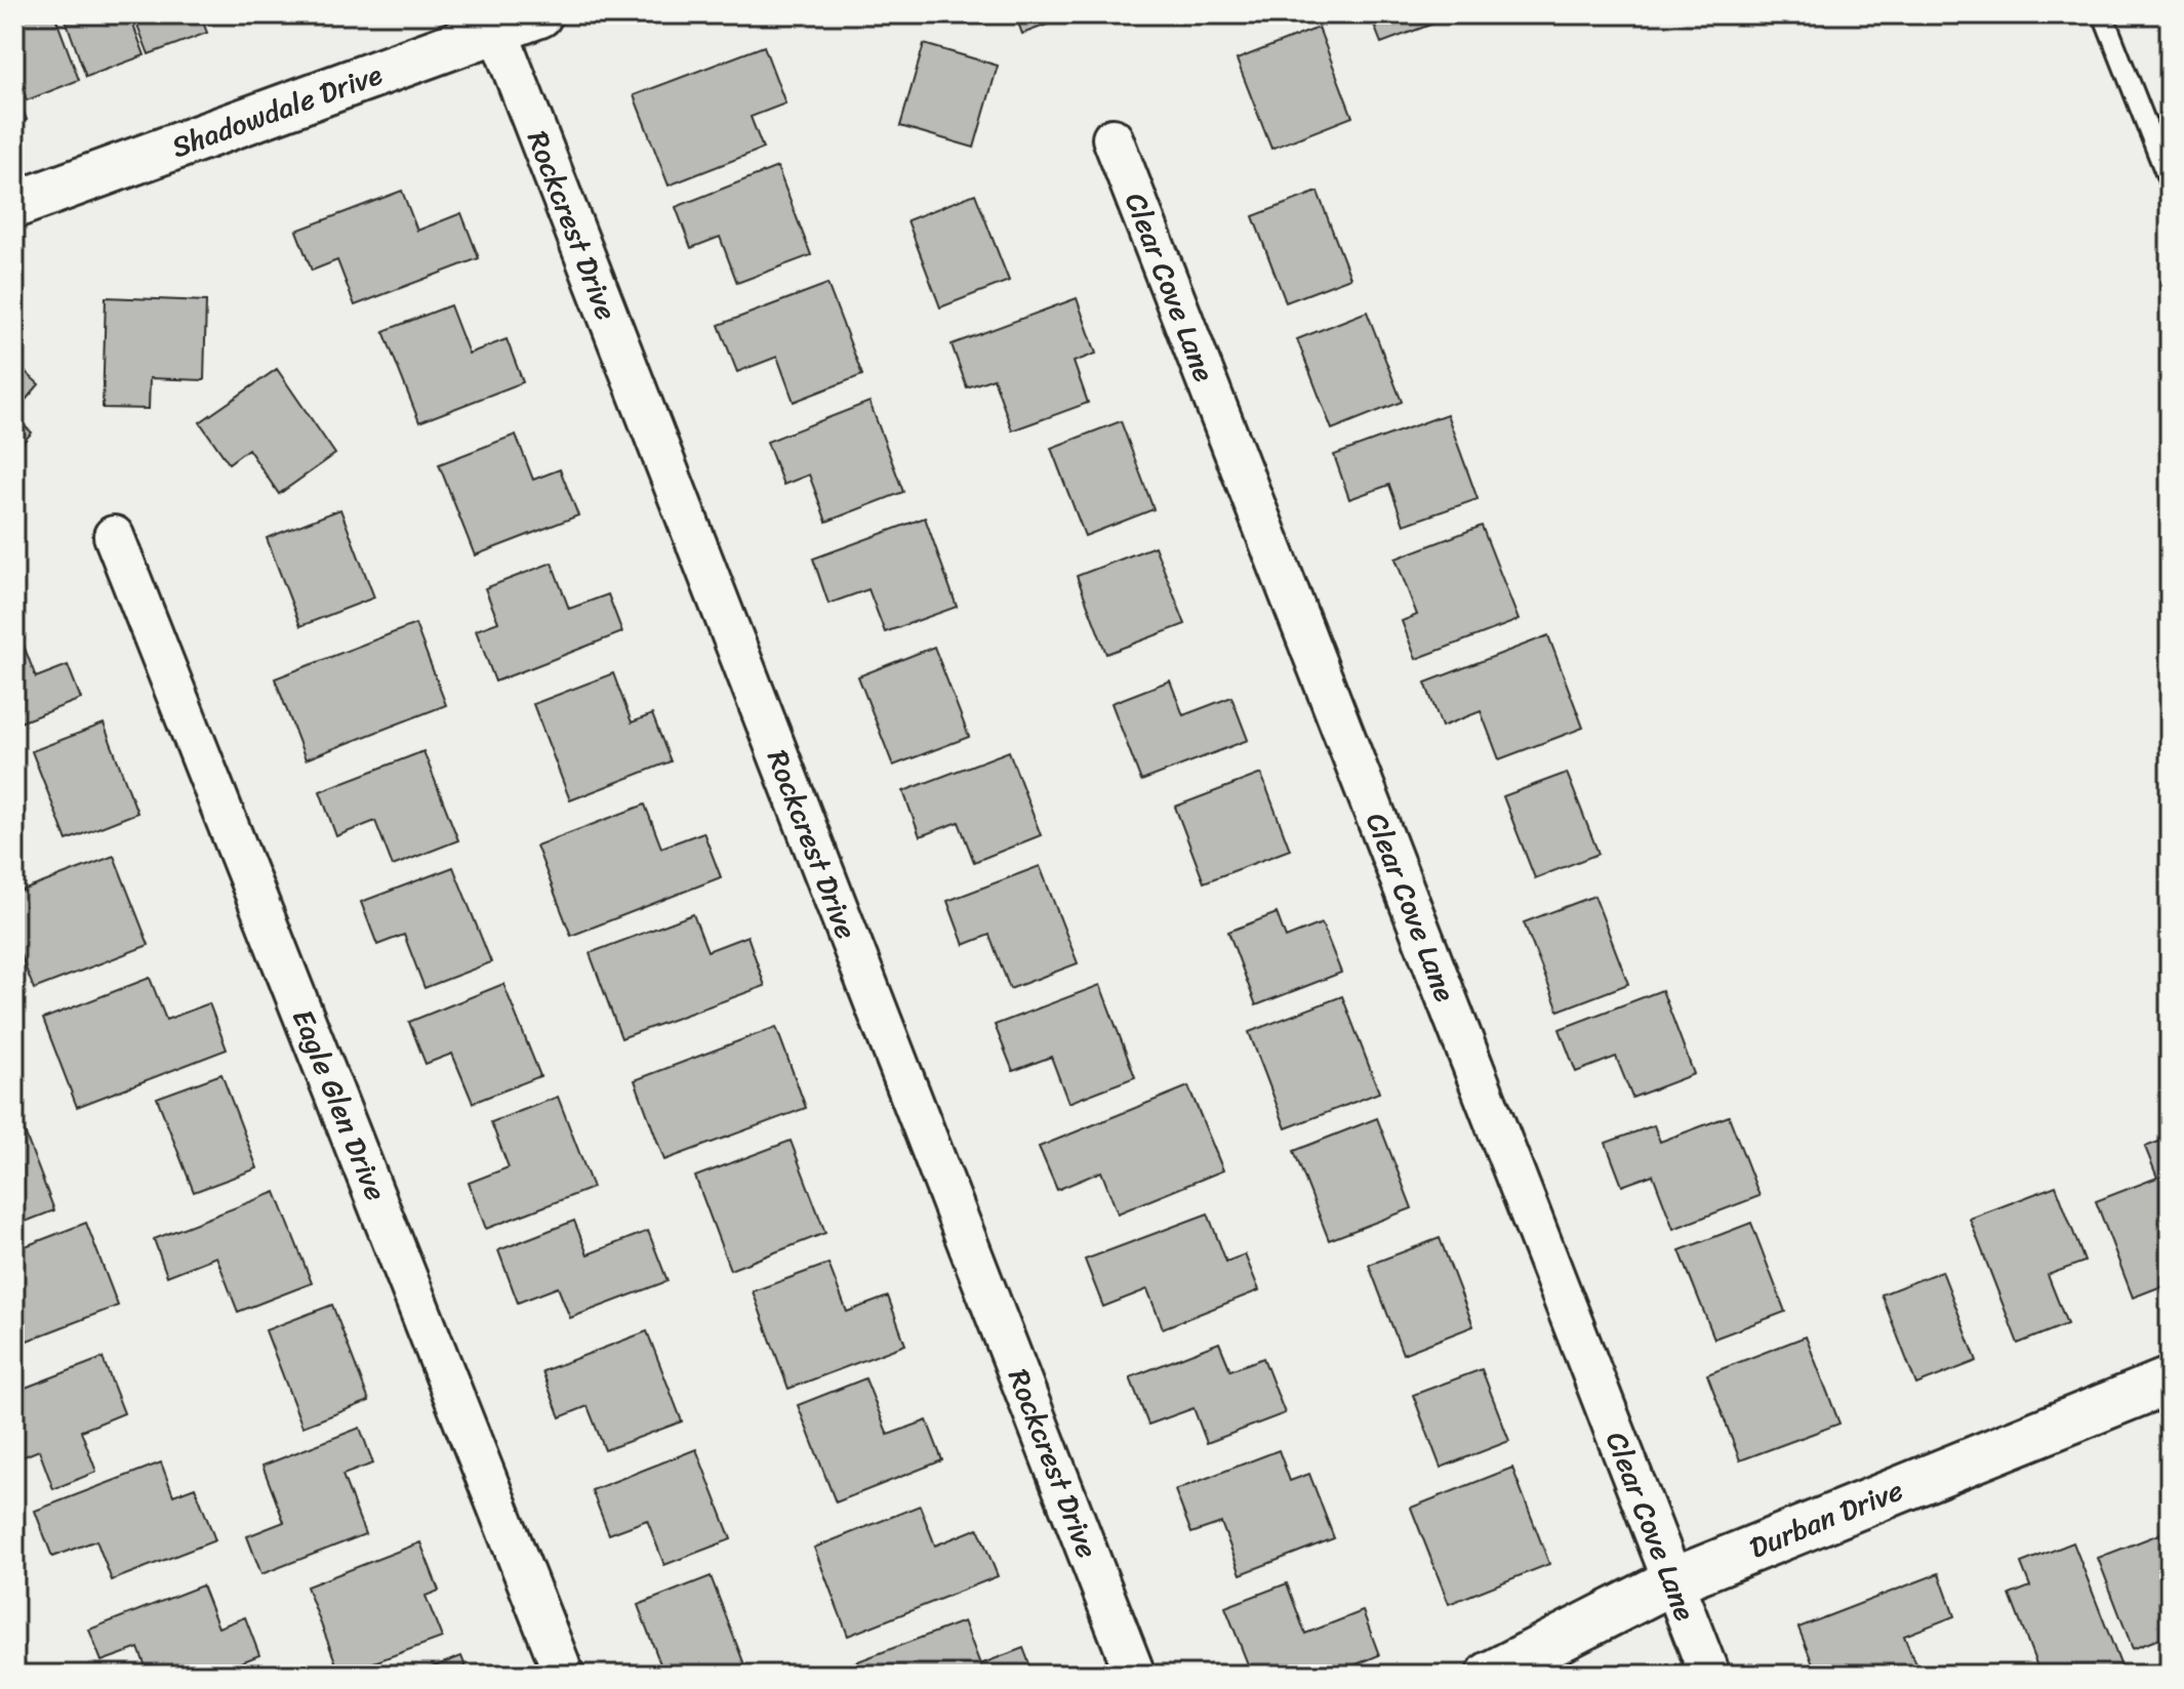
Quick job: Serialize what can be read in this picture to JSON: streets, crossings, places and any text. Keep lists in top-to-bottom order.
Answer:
{
  "streets": {
    "street": [
      "Shadowdale Drive",
      "Rockcrest Drive",
      "Clear Cove Lane",
      "Eagle Glen Drive",
      "Durban Drive"
    ]
  },
  "crossings": [
    ["Shadowdale Drive", "Rockcrest Drive"],
    ["Clear Cove Lane", "Durban Drive"]
  ]
}
